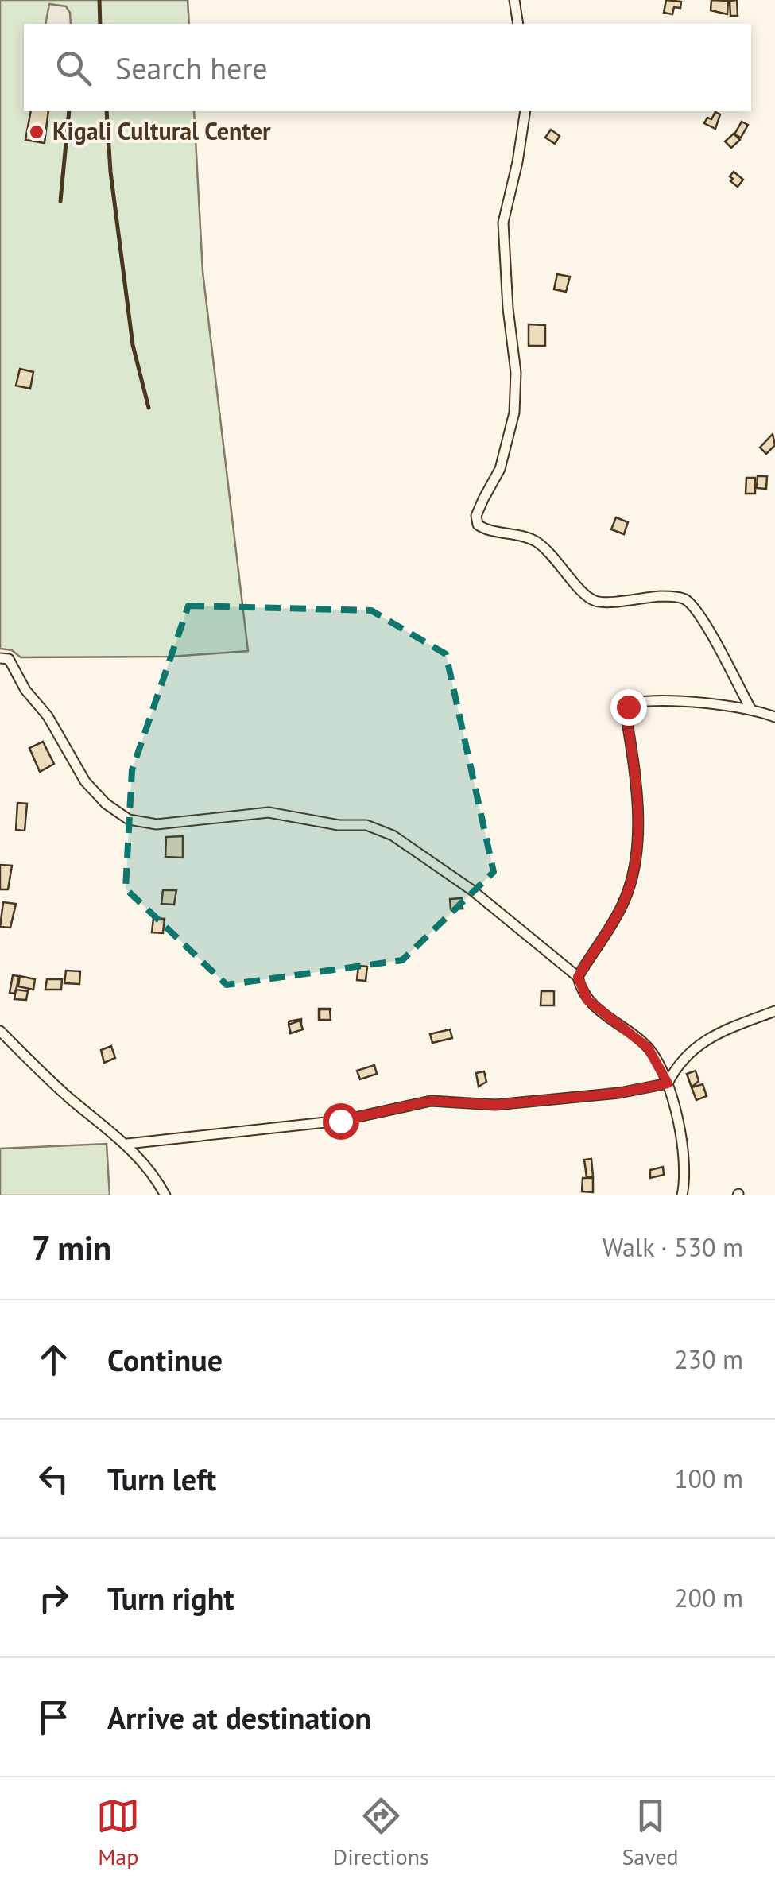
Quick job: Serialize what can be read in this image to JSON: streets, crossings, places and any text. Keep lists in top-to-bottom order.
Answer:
{
  "places": ["Kigali Cultural Center"],
  "page": {
    "search": "Search here",
    "heading": ["7 min", "Walk · 530 m"],
    "list": [
      ["Continue", "230 m"],
      ["Turn left", "100 m"],
      ["Turn right", "200 m"],
      "Arrive at destination"
    ],
    "nav": ["Map", "Directions", "Saved"]
  }
}
